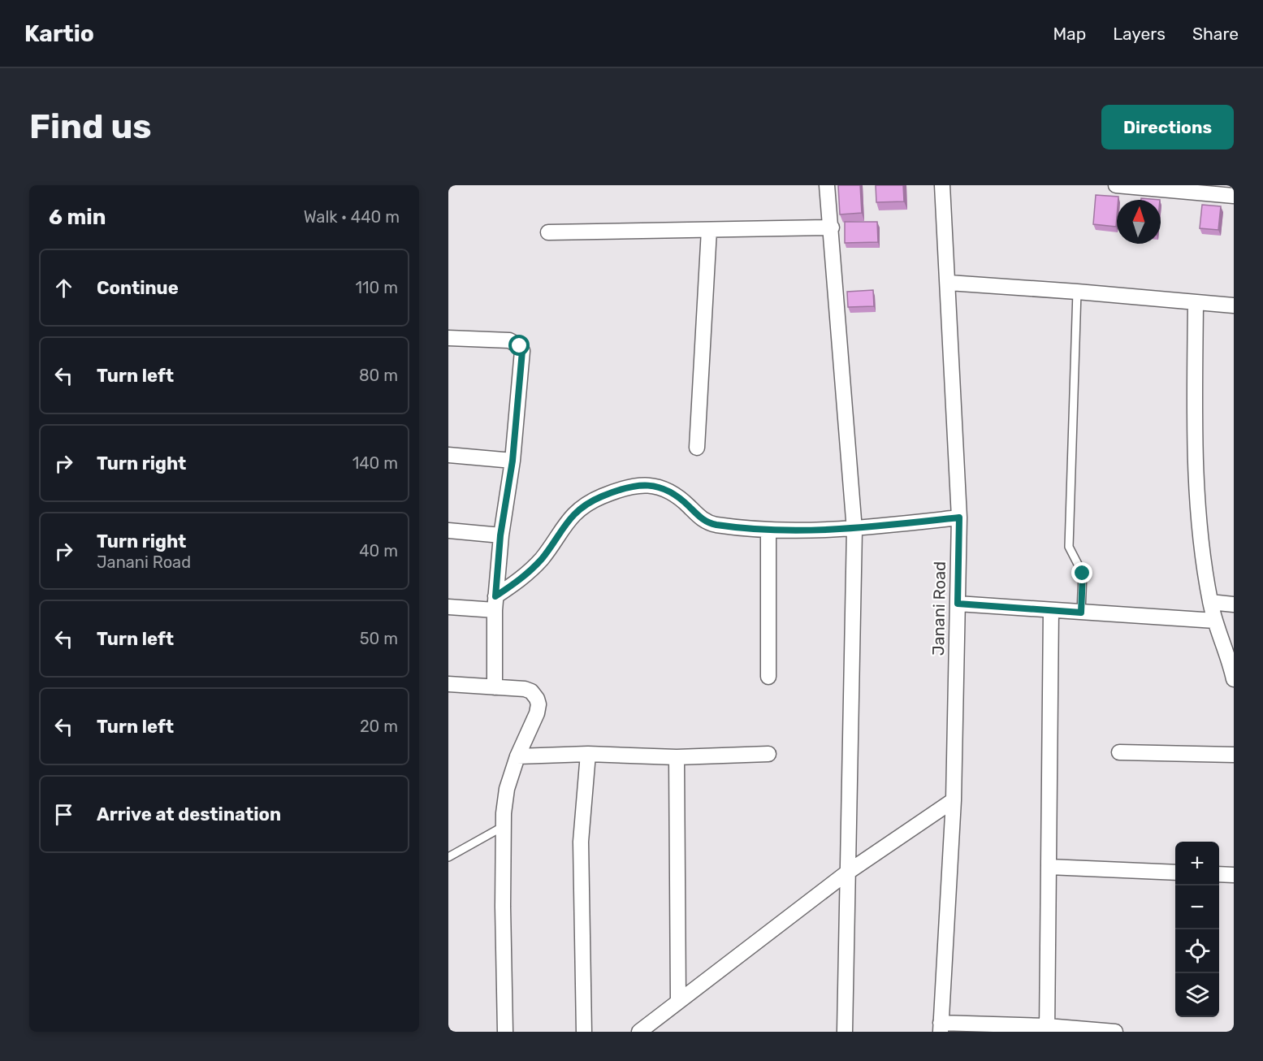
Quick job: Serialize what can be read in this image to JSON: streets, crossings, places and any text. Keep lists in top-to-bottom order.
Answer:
{
  "streets": {
    "street": ["Janani Road"]
  },
  "north": "top",
  "page": {
    "header": "Kartio",
    "nav": ["Map", "Layers", "Share"],
    "buttons": "Directions",
    "title": "Find us",
    "heading": ["6 min", "Walk · 440 m"],
    "list": [
      ["Continue", "110 m"],
      ["Turn left", "80 m"],
      ["Turn right", "140 m"],
      ["Turn right", "Janani Road", "40 m"],
      ["Turn left", "50 m"],
      ["Turn left", "20 m"],
      "Arrive at destination"
    ],
    "map_buttons": ["+", "−"]
  }
}
